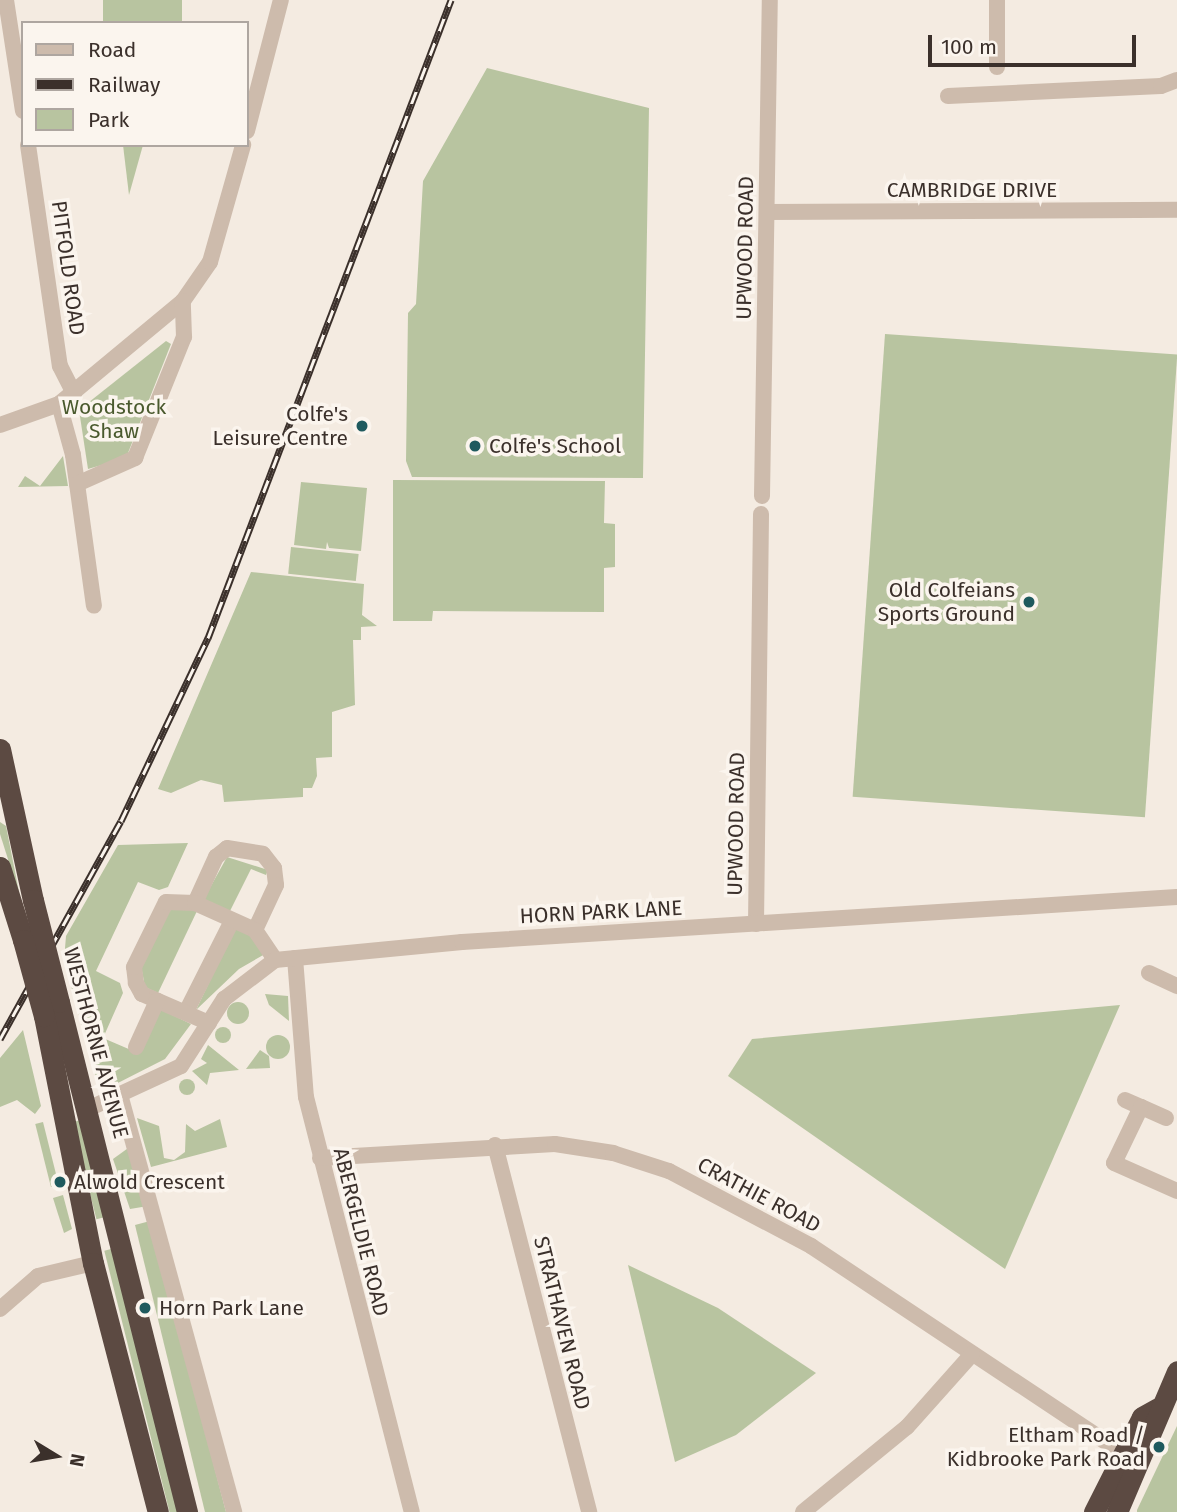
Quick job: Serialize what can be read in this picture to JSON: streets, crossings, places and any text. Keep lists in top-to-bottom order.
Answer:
{
  "streets": {
    "highway": ["WESTHORNE AVENUE"],
    "street": [
      "CAMBRIDGE DRIVE",
      "UPWOOD ROAD",
      "PITFOLD ROAD",
      "HORN PARK LANE",
      "CRATHIE ROAD",
      "ABERGELDIE ROAD",
      "STRATHAVEN ROAD"
    ]
  },
  "crossings": [
    ["CAMBRIDGE DRIVE", "UPWOOD ROAD"],
    ["UPWOOD ROAD", "HORN PARK LANE"],
    ["HORN PARK LANE", "ABERGELDIE ROAD"],
    ["CRATHIE ROAD", "ABERGELDIE ROAD"],
    ["CRATHIE ROAD", "STRATHAVEN ROAD"]
  ],
  "parks": ["Woodstock Shaw"],
  "places": [
    "Colfe's Leisure Centre",
    "Colfe's School",
    "Old Colfeians Sports Ground",
    "Alwold Crescent",
    "Horn Park Lane",
    "Eltham Road / Kidbrooke Park Road"
  ],
  "legend": ["Road", "Railway", "Park"],
  "scale_bar": "100 m",
  "north": "right"
}
